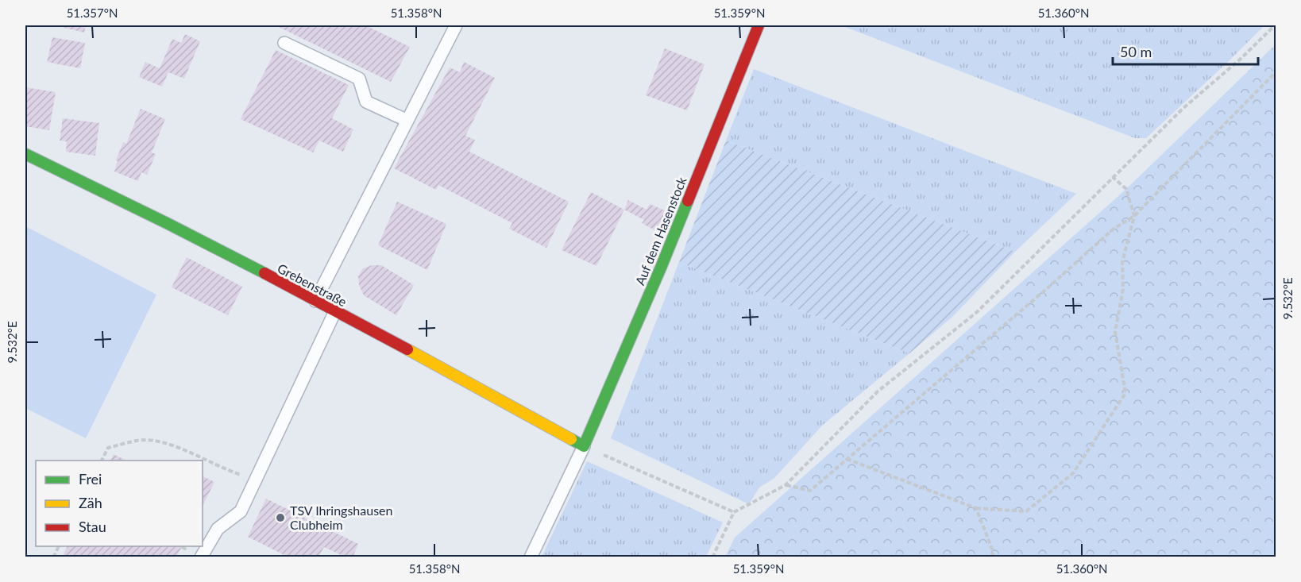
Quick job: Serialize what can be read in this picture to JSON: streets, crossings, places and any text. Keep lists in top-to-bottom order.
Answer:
{
  "streets": {
    "street": ["Auf dem Hasenstock", "Grebenstraße"]
  },
  "crossings": [
    ["Auf dem Hasenstock", "Grebenstraße"]
  ],
  "places": ["TSV Ihringshausen Clubheim"],
  "legend": ["Frei", "Zäh", "Stau"],
  "scale_bar": "50 m",
  "coordinates": [
    "51.357°N",
    "51.358°N",
    "51.359°N",
    "51.360°N",
    "9.532°E"
  ]
}
